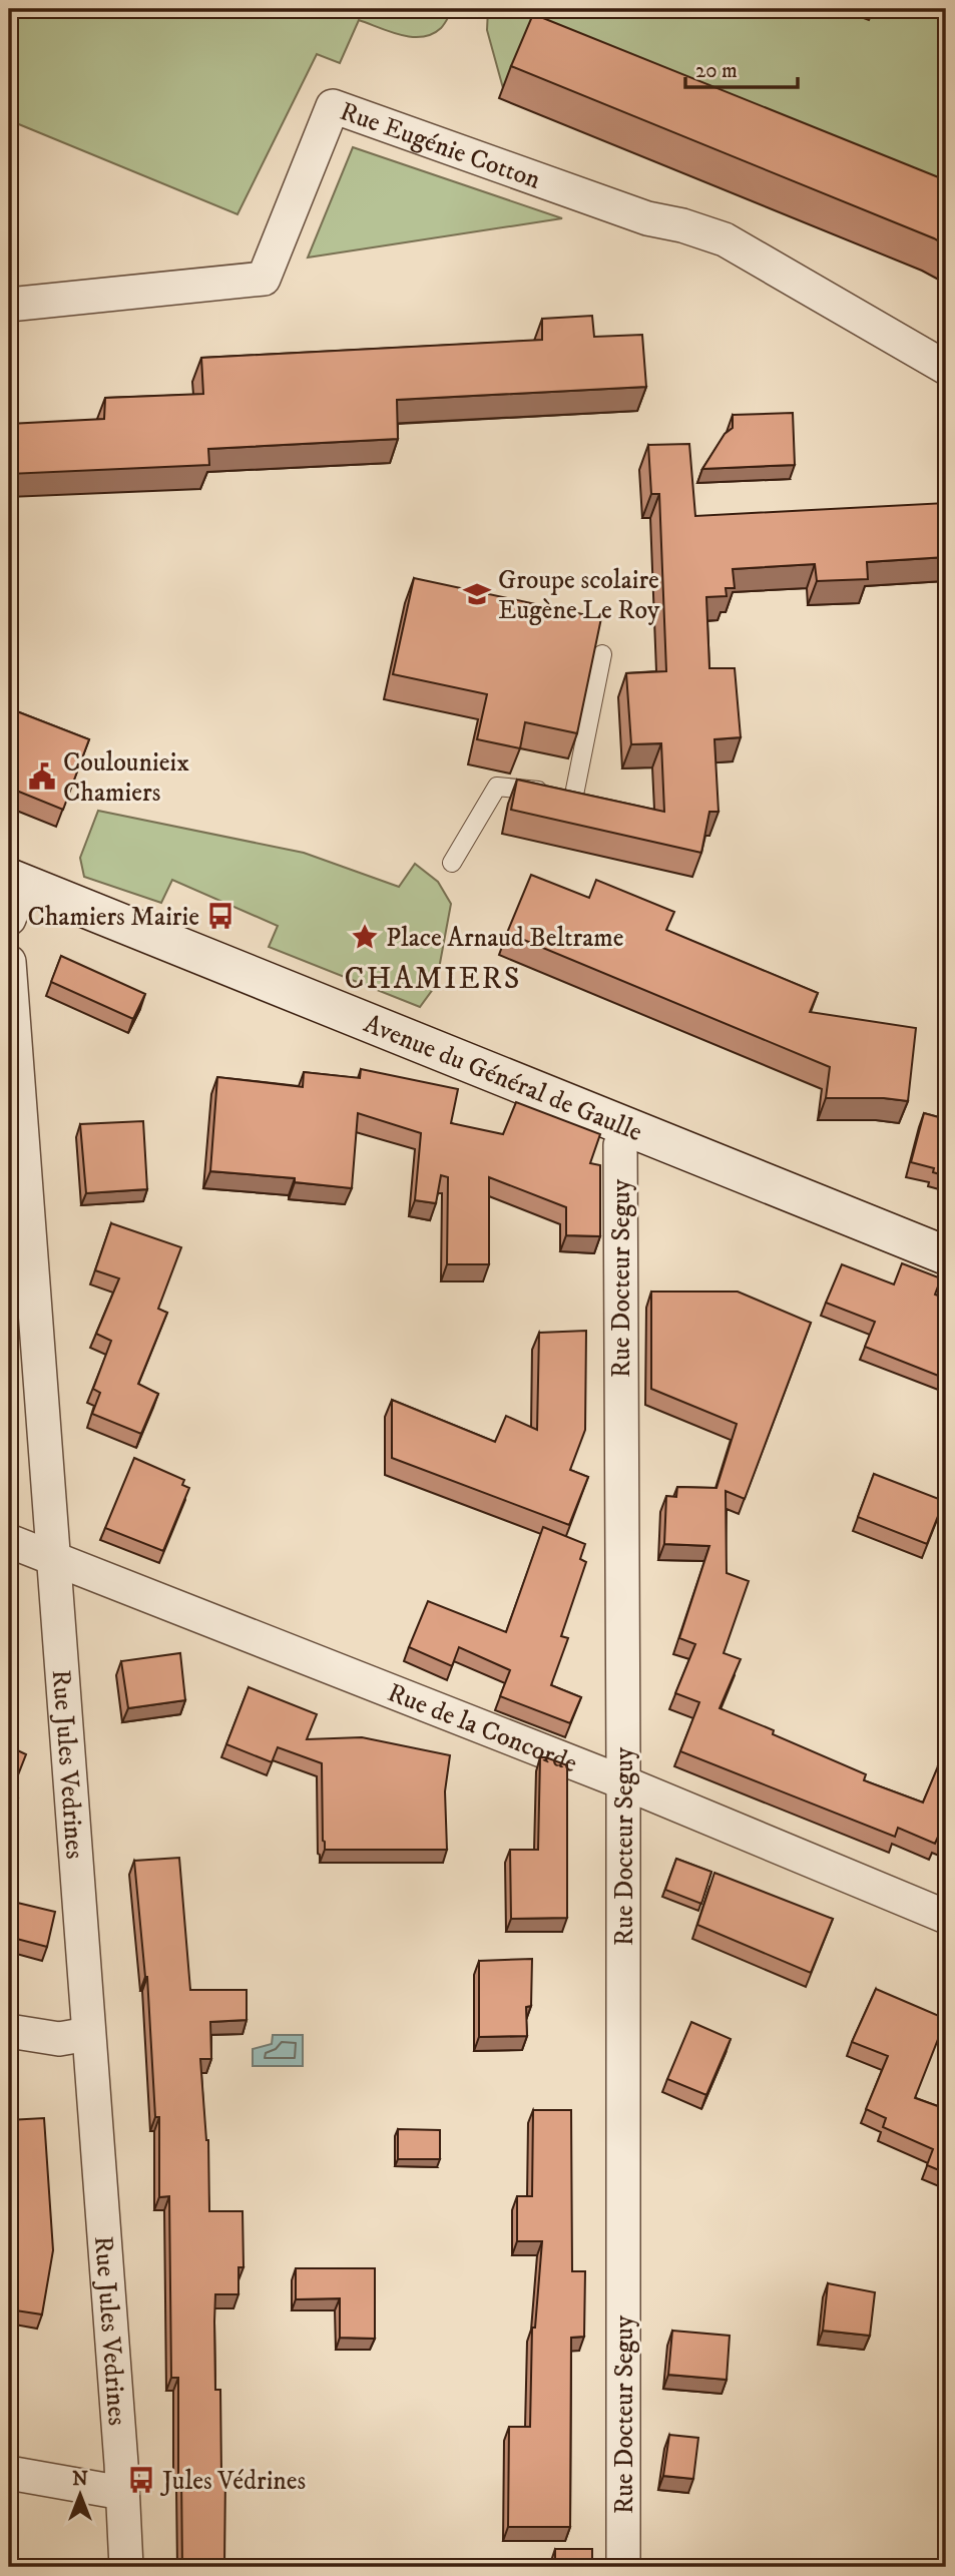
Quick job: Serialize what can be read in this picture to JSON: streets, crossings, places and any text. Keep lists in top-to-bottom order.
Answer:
{
  "streets": {
    "main road": ["Avenue du Général de Gaulle"],
    "street": [
      "Rue Eugénie Cotton",
      "Rue Docteur Seguy",
      "Rue de la Concorde",
      "Rue Jules Vedrines"
    ]
  },
  "crossings": [
    ["Avenue du Général de Gaulle", "Rue Docteur Seguy"],
    ["Rue Docteur Seguy", "Rue de la Concorde"],
    ["Rue de la Concorde", "Rue Jules Vedrines"]
  ],
  "districts": ["CHAMIERS"],
  "places": {
    "school or university": ["Groupe scolaire Eugène Le Roy"],
    "public building": ["Coulounieix Chamiers"],
    "bus stop": ["Chamiers Mairie", "Jules Védrines"],
    "place": ["Place Arnaud Beltrame"]
  },
  "scale_bar": "20 m",
  "north": "top"
}
